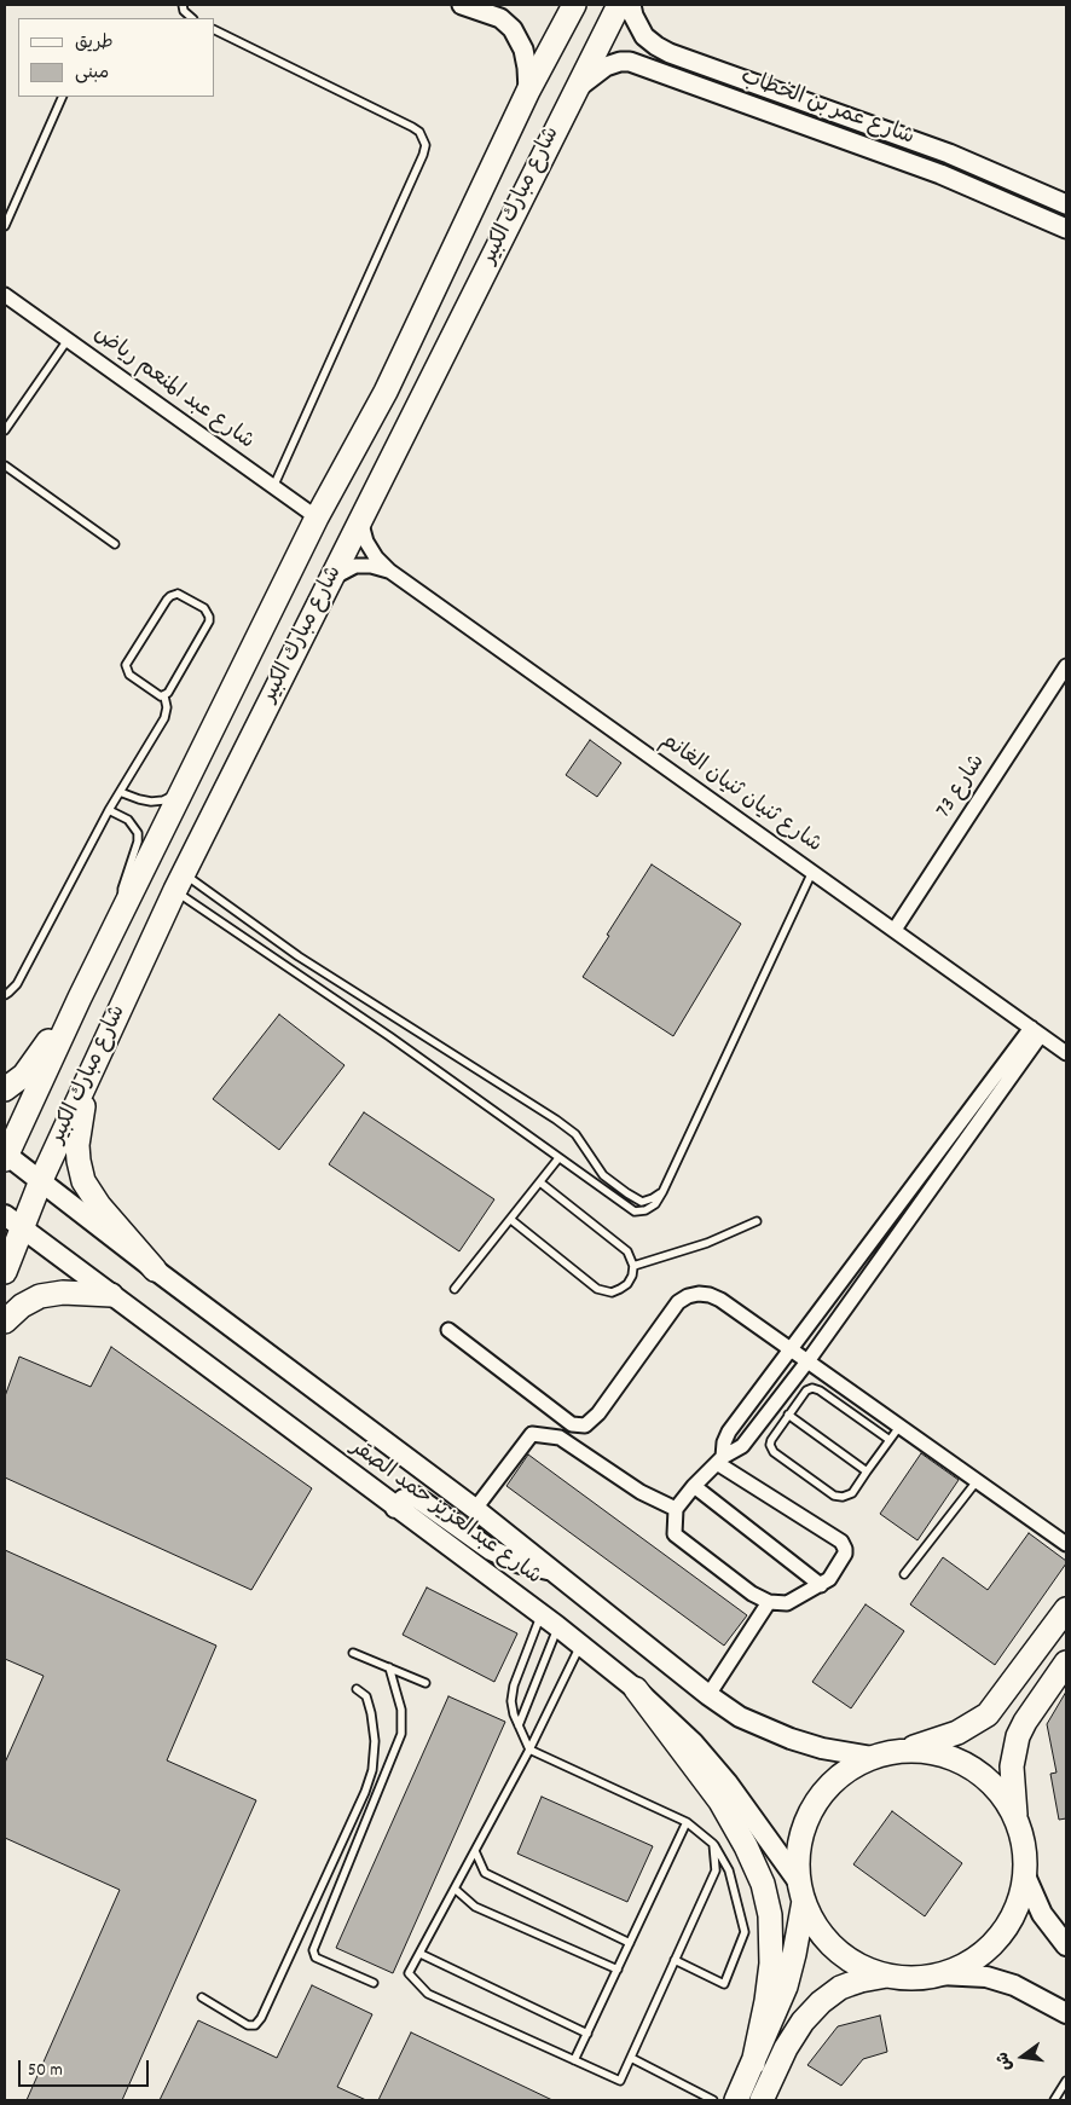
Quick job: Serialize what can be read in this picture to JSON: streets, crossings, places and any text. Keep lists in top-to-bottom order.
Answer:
{
  "streets": {
    "main road": ["شارع مبارك الكبير", "شارع عبدالعزيز حمد الصقر"],
    "street": [
      "شارع عمر بن الخطاب",
      "شارع عبد المنعم رياض",
      "شارع 73",
      "شارع ثنيان ثنيان الغانم"
    ]
  },
  "crossings": [
    ["شارع عمر بن الخطاب", "شارع مبارك الكبير"],
    ["شارع مبارك الكبير", "شارع عبد المنعم رياض"],
    ["شارع مبارك الكبير", "شارع عبدالعزيز حمد الصقر"],
    ["شارع 73", "شارع ثنيان ثنيان الغانم"]
  ],
  "legend": ["طريق", "مبنى"],
  "scale_bar": "50 m",
  "north": "left"
}
